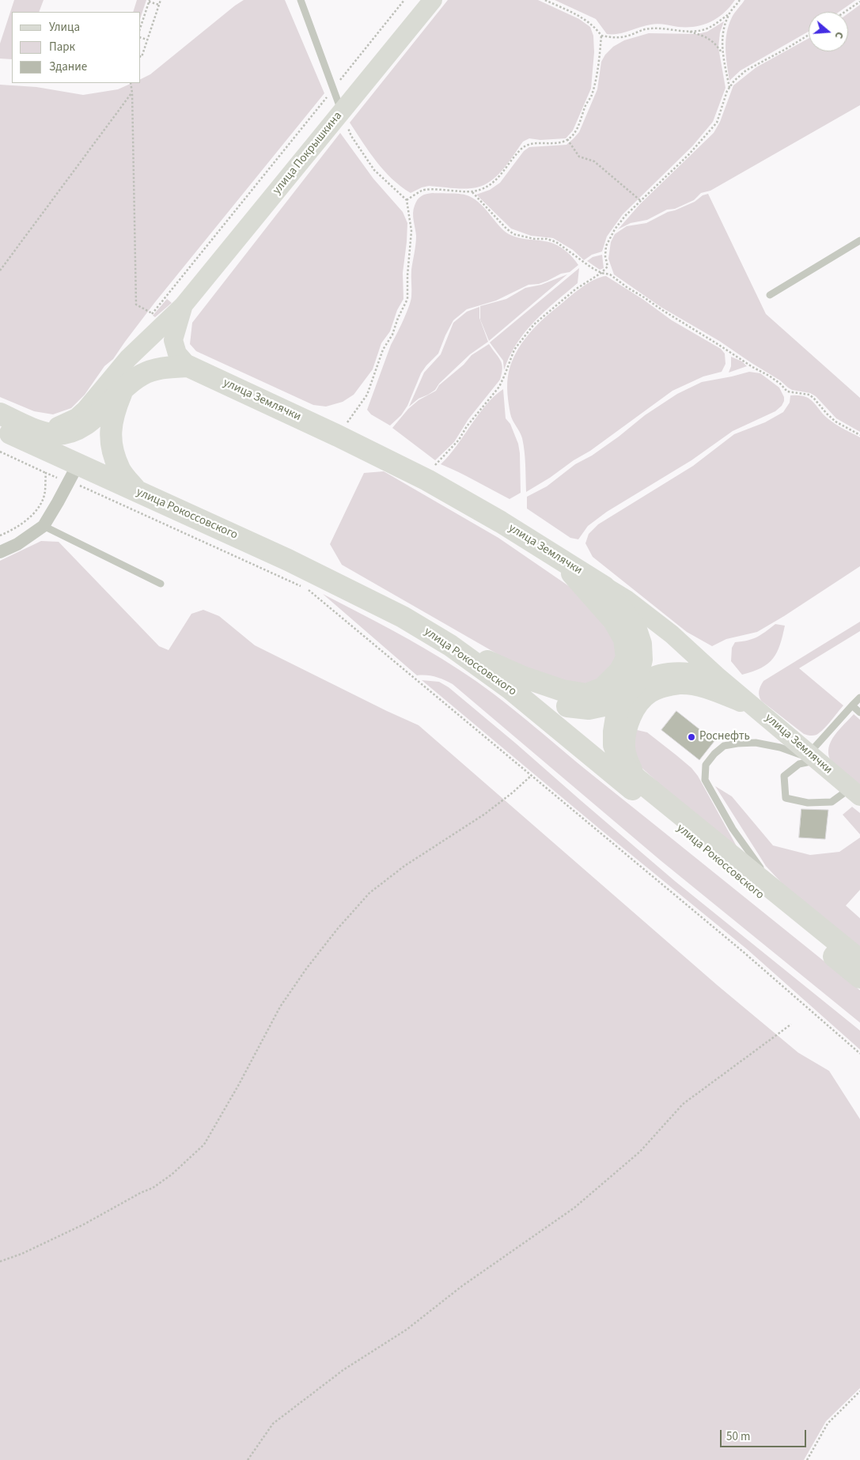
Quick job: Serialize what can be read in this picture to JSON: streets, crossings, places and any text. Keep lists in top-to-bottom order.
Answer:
{
  "streets": {
    "highway": ["улица Землячки", "улица Рокоссовского"],
    "main road": ["улица Покрышкина"]
  },
  "places": ["Роснефть"],
  "legend": ["Улица", "Парк", "Здание"],
  "scale_bar": "50 m",
  "north": "right"
}
